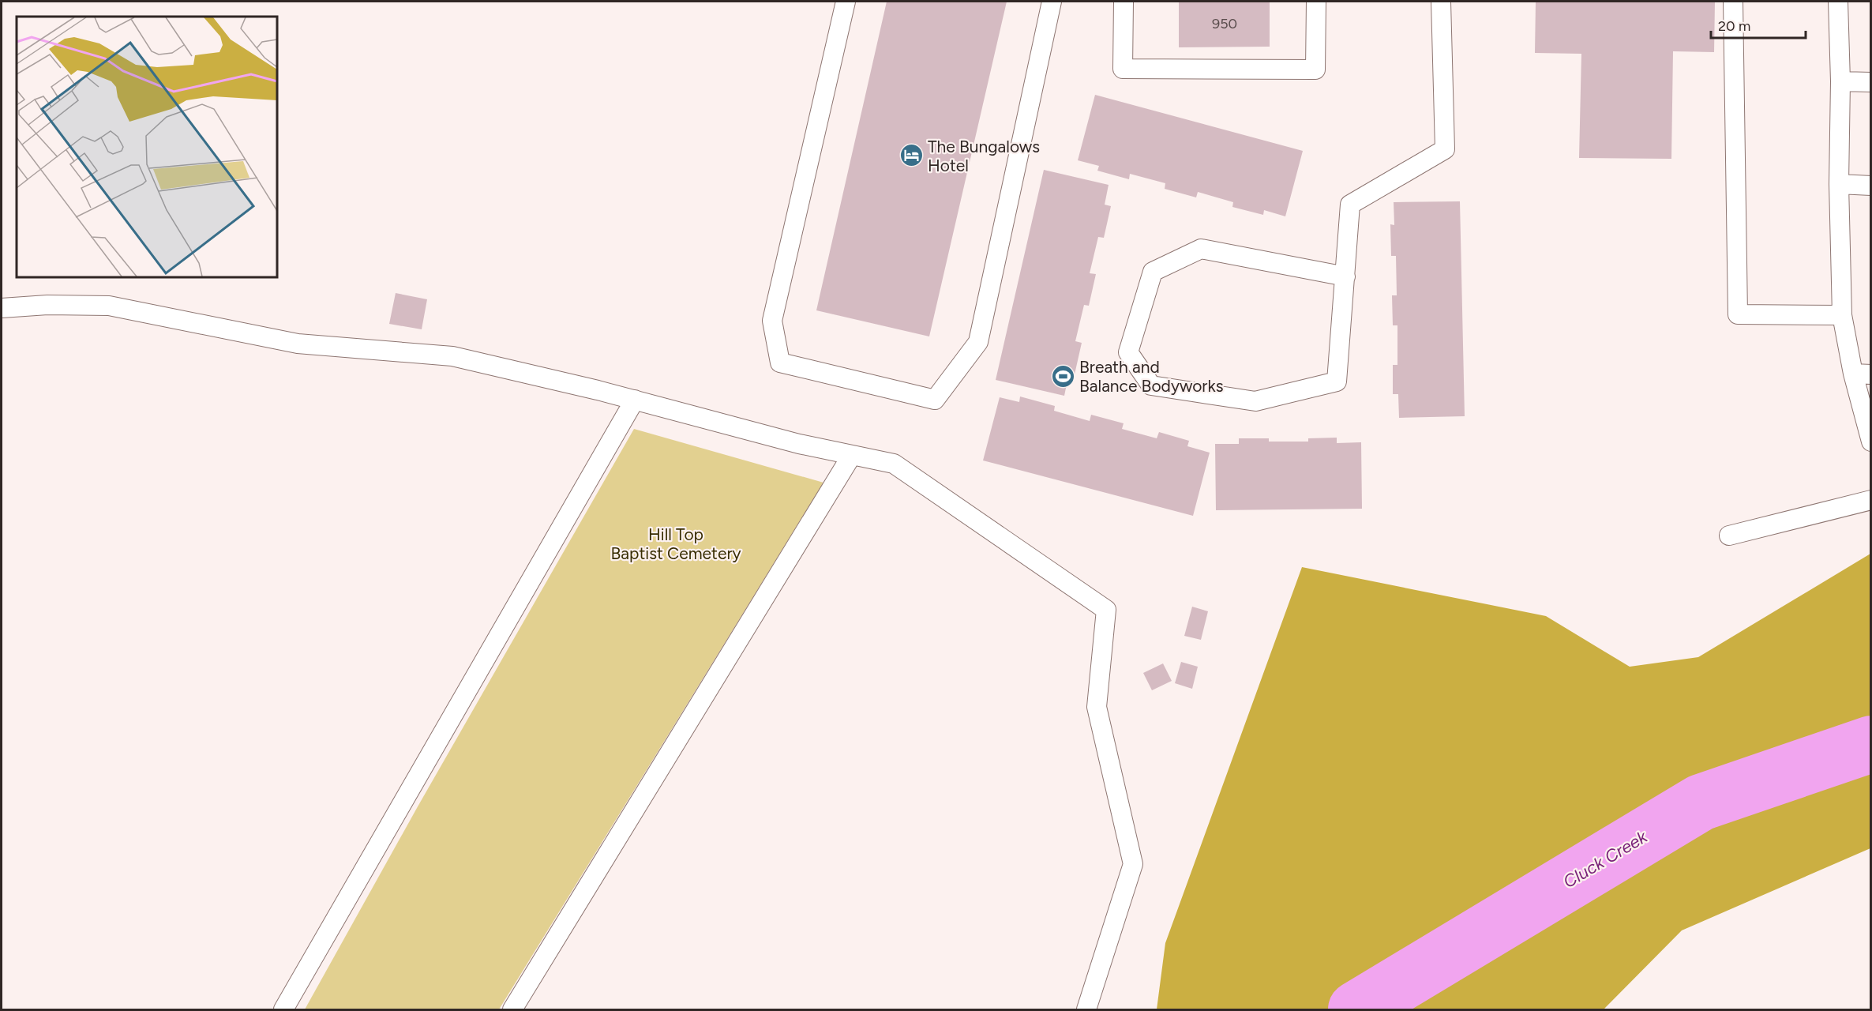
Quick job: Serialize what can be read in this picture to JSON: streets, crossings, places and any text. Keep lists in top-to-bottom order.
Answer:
{
  "water": ["Cluck Creek"],
  "parks": ["Hill Top Baptist Cemetery"],
  "places": {
    "hotel": ["The Bungalows Hotel"],
    "sports": ["Breath and Balance Bodyworks"]
  },
  "house_numbers": ["950"],
  "scale_bar": "20 m"
}
